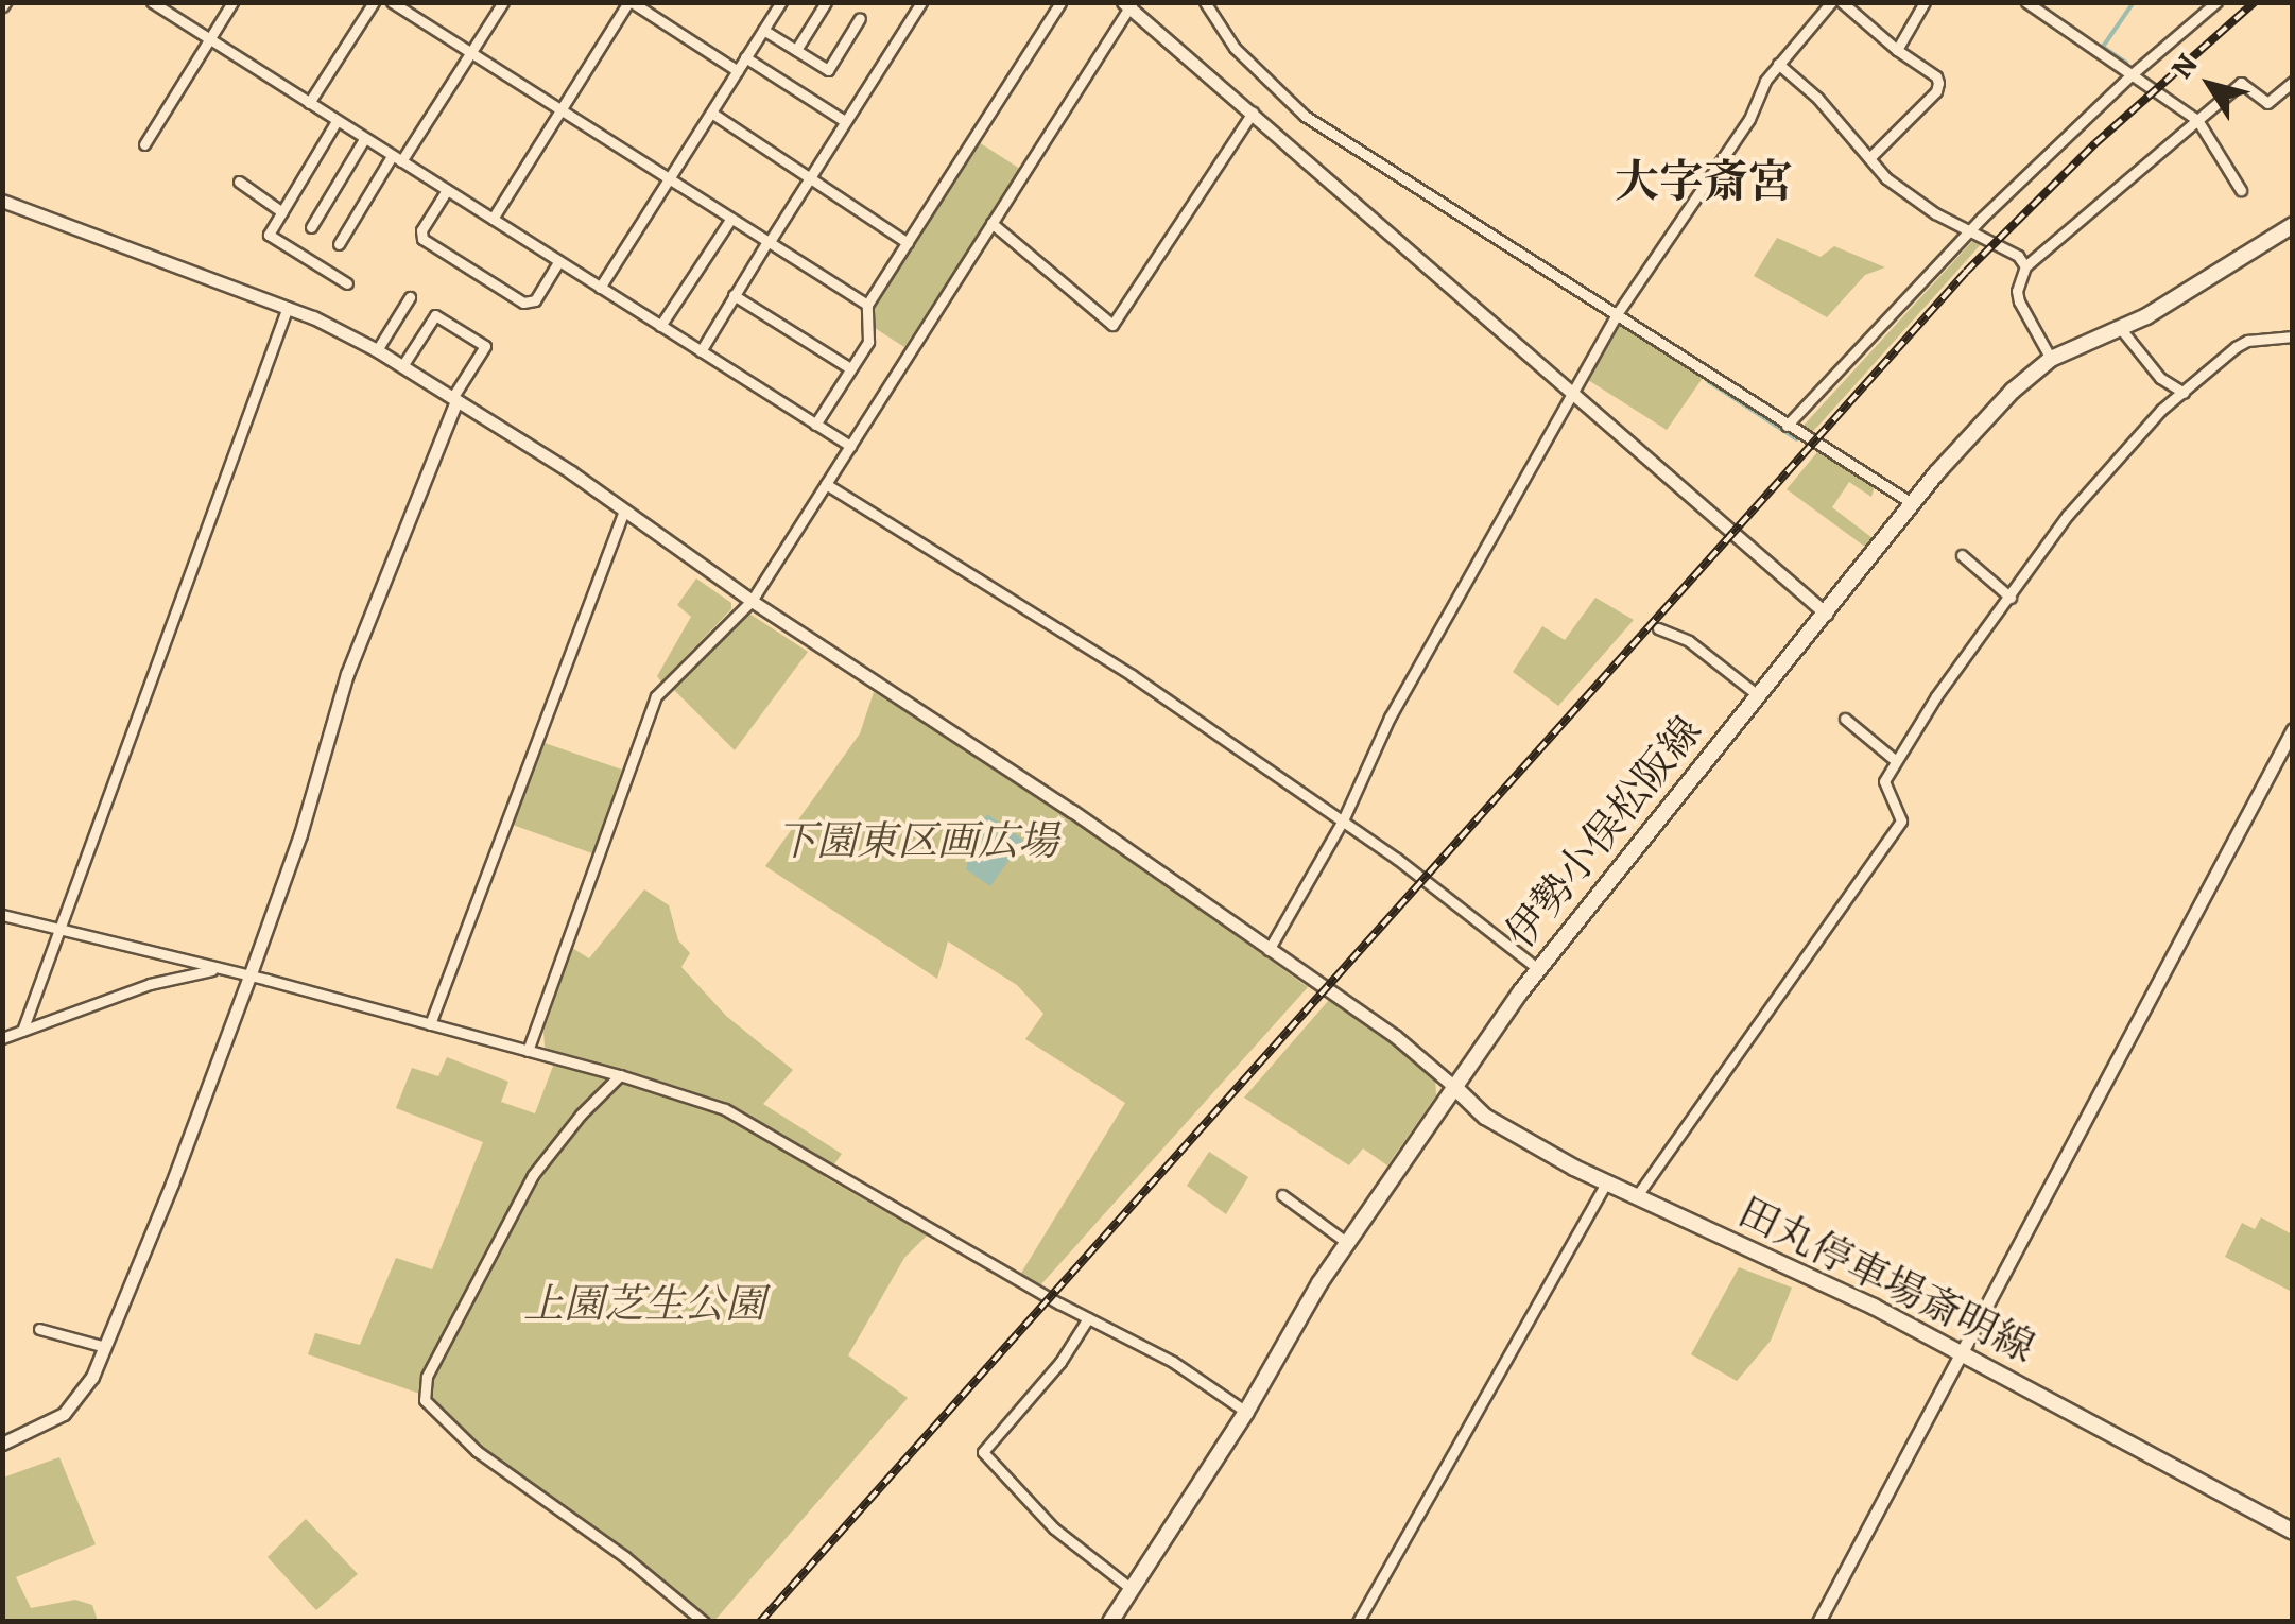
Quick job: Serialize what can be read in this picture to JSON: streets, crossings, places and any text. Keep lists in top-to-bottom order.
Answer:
{
  "streets": {
    "main road": ["伊勢小俣松阪線", "田丸停車場斎明線"]
  },
  "crossings": [
    ["伊勢小俣松阪線", "田丸停車場斎明線"]
  ],
  "districts": ["大字斎宮"],
  "parks": ["下園東区画広場", "上園芝生公園"],
  "north": "top left"
}
